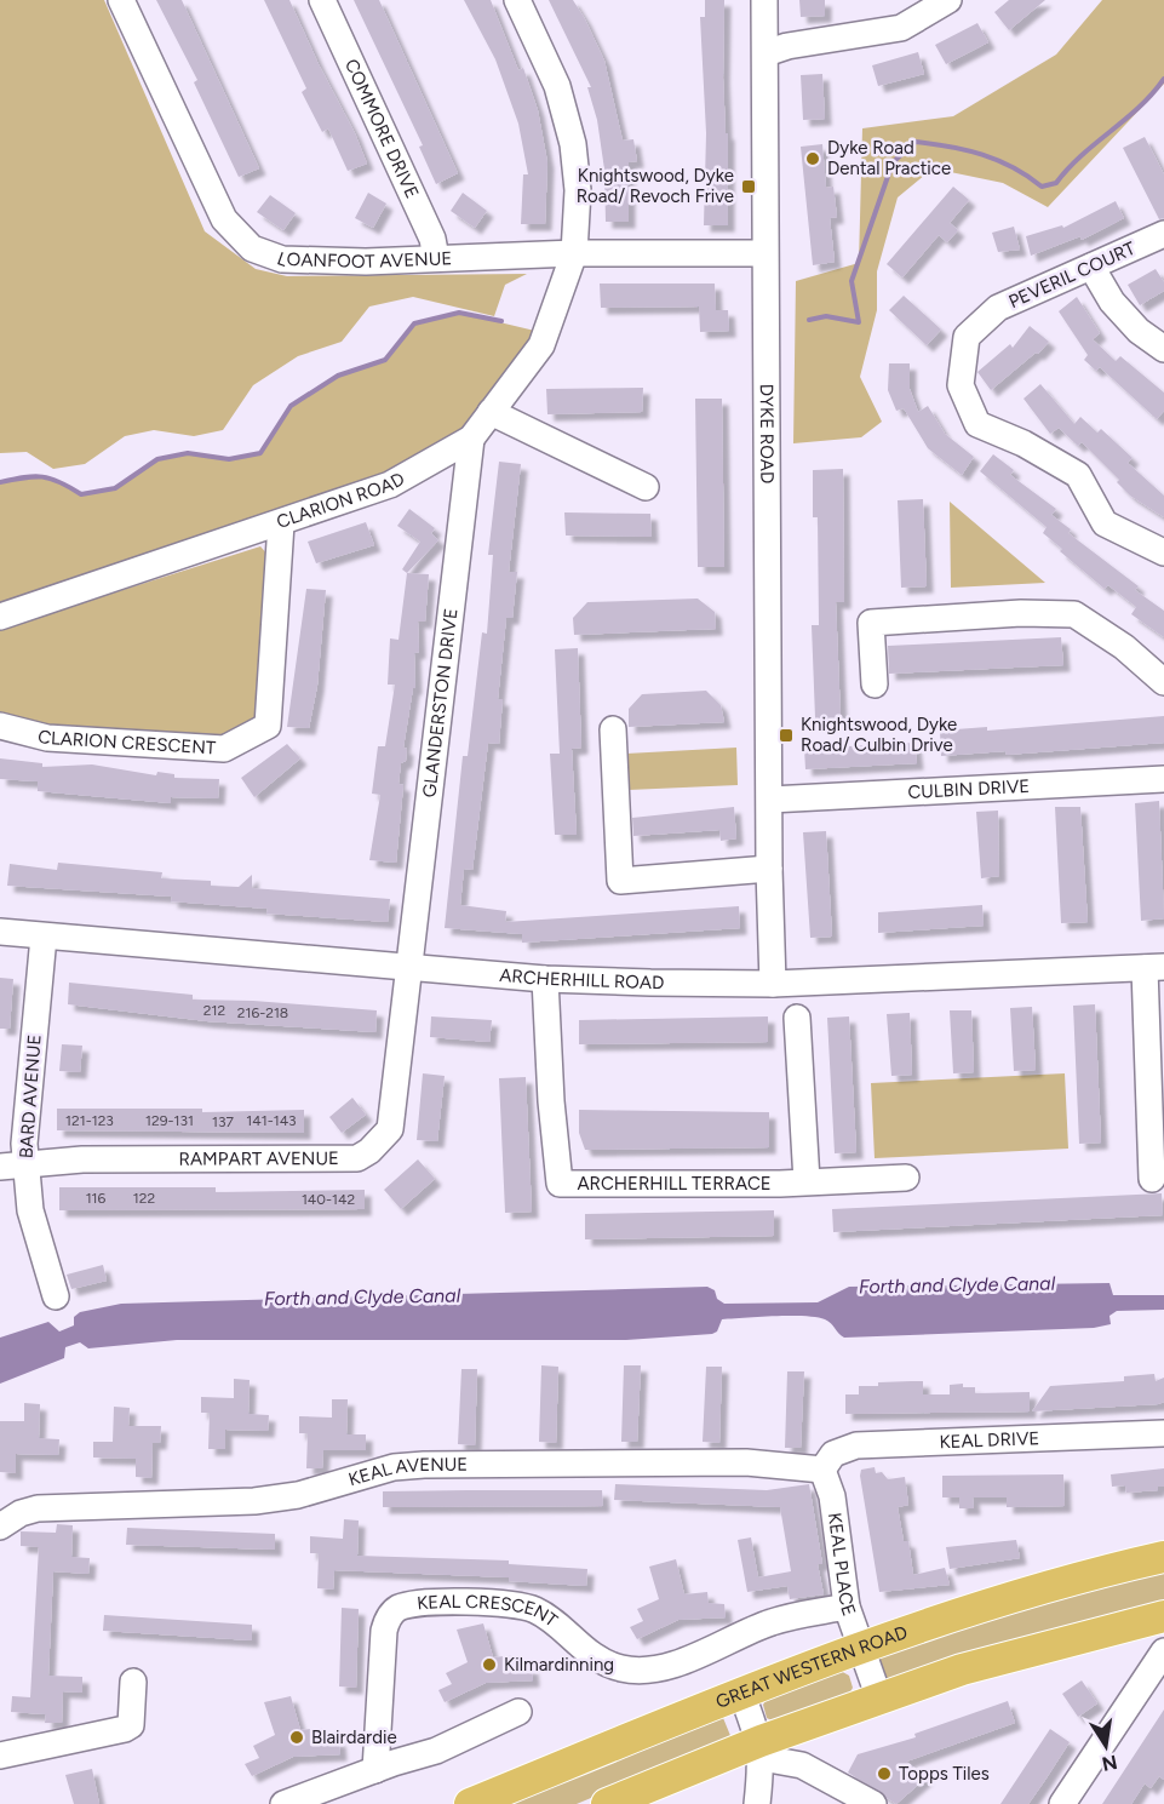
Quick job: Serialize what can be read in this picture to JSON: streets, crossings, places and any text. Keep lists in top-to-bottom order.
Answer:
{
  "streets": {
    "main road": ["GREAT WESTERN ROAD"],
    "street": [
      "COMMORE DRIVE",
      "LOANFOOT AVENUE",
      "PEVERIL COURT",
      "DYKE ROAD",
      "CLARION ROAD",
      "GLANDERSTON DRIVE",
      "CLARION CRESCENT",
      "CULBIN DRIVE",
      "ARCHERHILL ROAD",
      "BARD AVENUE",
      "RAMPART AVENUE",
      "ARCHERHILL TERRACE",
      "KEAL DRIVE",
      "KEAL AVENUE",
      "KEAL PLACE",
      "KEAL CRESCENT"
    ]
  },
  "crossings": [
    ["COMMORE DRIVE", "LOANFOOT AVENUE"],
    ["LOANFOOT AVENUE", "DYKE ROAD"],
    ["LOANFOOT AVENUE", "CLARION ROAD"],
    ["DYKE ROAD", "CULBIN DRIVE"],
    ["DYKE ROAD", "ARCHERHILL ROAD"],
    ["CLARION ROAD", "GLANDERSTON DRIVE"],
    ["CLARION ROAD", "CLARION CRESCENT"],
    ["GLANDERSTON DRIVE", "ARCHERHILL ROAD"],
    ["GLANDERSTON DRIVE", "RAMPART AVENUE"],
    ["ARCHERHILL ROAD", "BARD AVENUE"],
    ["ARCHERHILL ROAD", "RAMPART AVENUE"],
    ["ARCHERHILL ROAD", "ARCHERHILL TERRACE"],
    ["BARD AVENUE", "RAMPART AVENUE"],
    ["KEAL DRIVE", "KEAL AVENUE"],
    ["KEAL DRIVE", "KEAL PLACE"],
    ["KEAL AVENUE", "KEAL PLACE"],
    ["KEAL PLACE", "KEAL CRESCENT"],
    ["KEAL PLACE", "GREAT WESTERN ROAD"]
  ],
  "water": ["Forth and Clyde Canal"],
  "places": {
    "other": [
      "Dyke Road Dental Practice",
      "Kilmardinning",
      "Blairdardie",
      "Topps Tiles"
    ],
    "transit": ["Knightswood, Dyke Road/ Revoch Frive", "Knightswood, Dyke Road/ Culbin Drive"]
  },
  "house_numbers": [
    "212",
    "216-218",
    "121-123",
    "129-131",
    "141-143",
    "137",
    "116",
    "122",
    "140-142"
  ],
  "north": "bottom"
}
